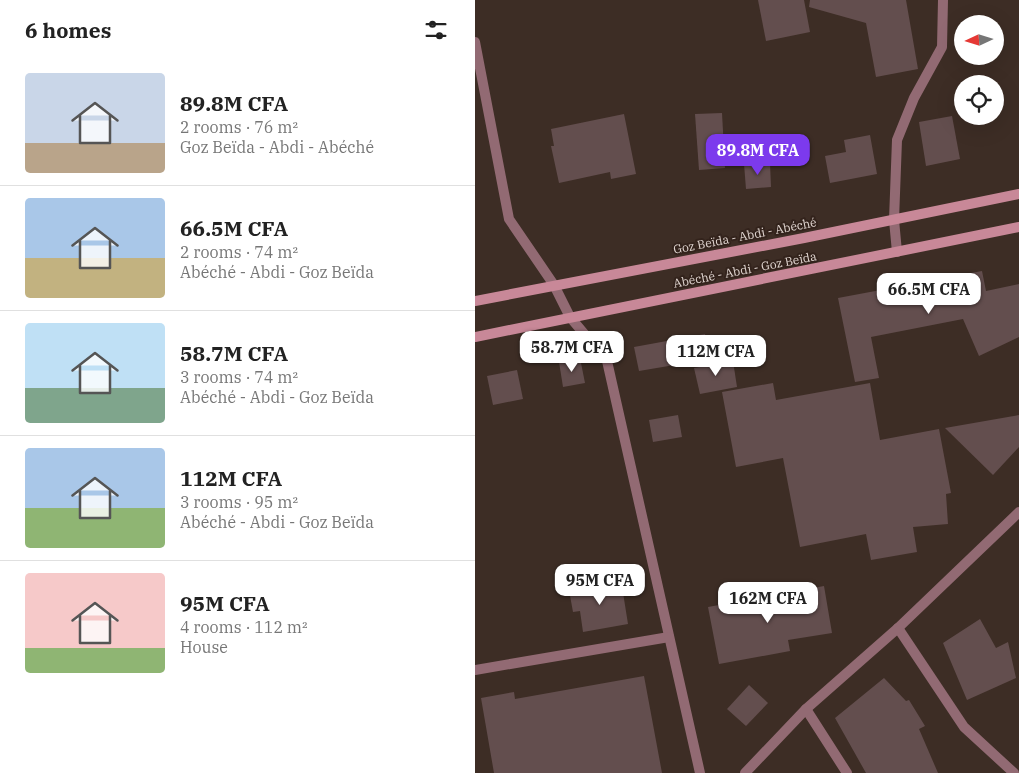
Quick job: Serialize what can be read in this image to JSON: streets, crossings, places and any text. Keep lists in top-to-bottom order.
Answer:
{
  "streets": {
    "main road": ["Goz Beïda - Abdi - Abéché", "Abéché - Abdi - Goz Beïda"]
  },
  "north": "left",
  "page": {
    "heading": "6 homes",
    "list": [
      {
        "name": "89.8M CFA",
        "note": "2 rooms · 76 m² · Goz Beïda - Abdi - Abéché"
      },
      {
        "name": "66.5M CFA",
        "note": "2 rooms · 74 m² · Abéché - Abdi - Goz Beïda"
      },
      {
        "name": "58.7M CFA",
        "note": "3 rooms · 74 m² · Abéché - Abdi - Goz Beïda"
      },
      {
        "name": "112M CFA",
        "note": "3 rooms · 95 m² · Abéché - Abdi - Goz Beïda"
      },
      {
        "name": "95M CFA",
        "note": "4 rooms · 112 m² · House"
      }
    ],
    "price": [
      "89.8M CFA",
      "66.5M CFA",
      "58.7M CFA",
      "112M CFA",
      "95M CFA",
      "162M CFA"
    ]
  }
}
